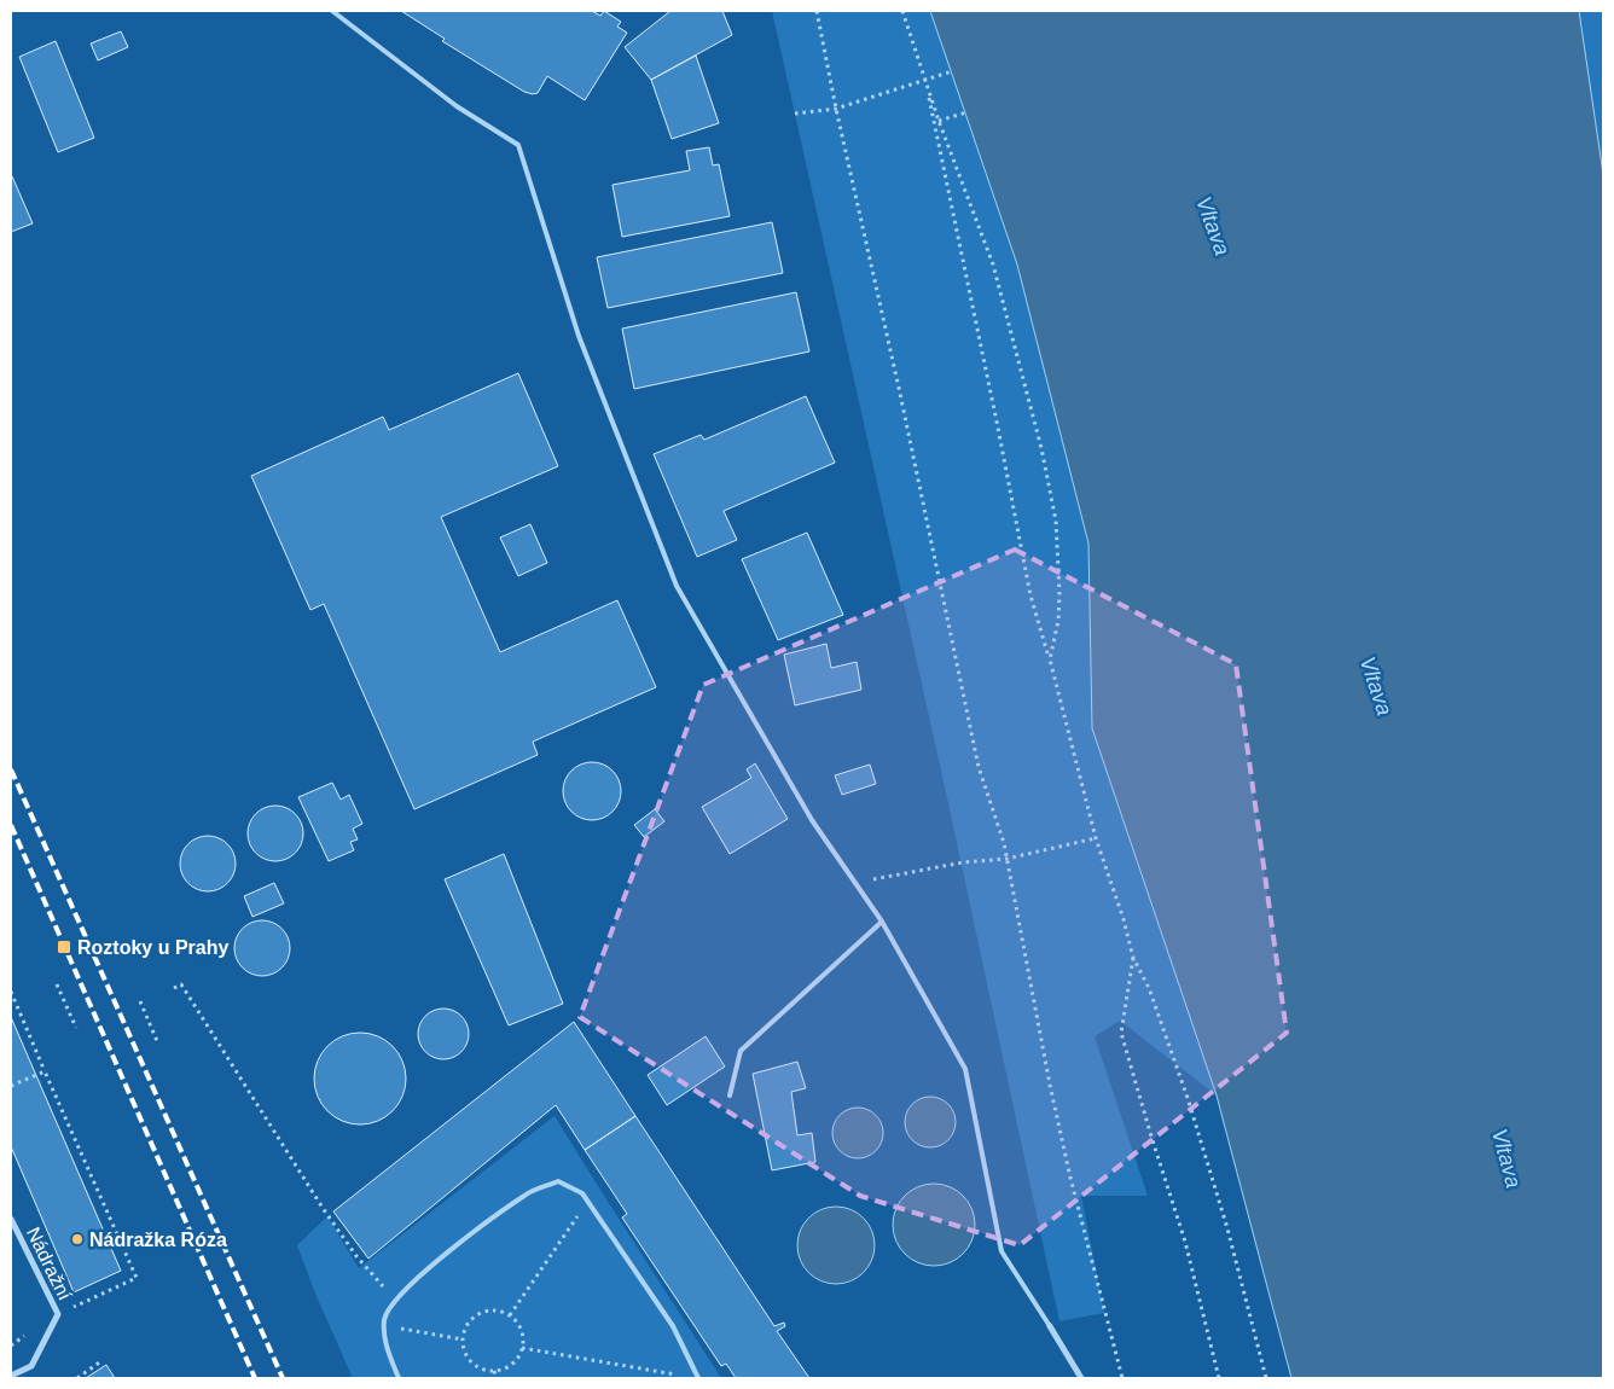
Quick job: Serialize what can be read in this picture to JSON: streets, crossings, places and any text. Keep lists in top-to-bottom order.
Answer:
{
  "streets": {
    "street": ["Nádražní"]
  },
  "water": ["Vltava"],
  "places": {
    "transit": ["Roztoky u Prahy"],
    "other": ["Nádražka Róza"]
  }
}
